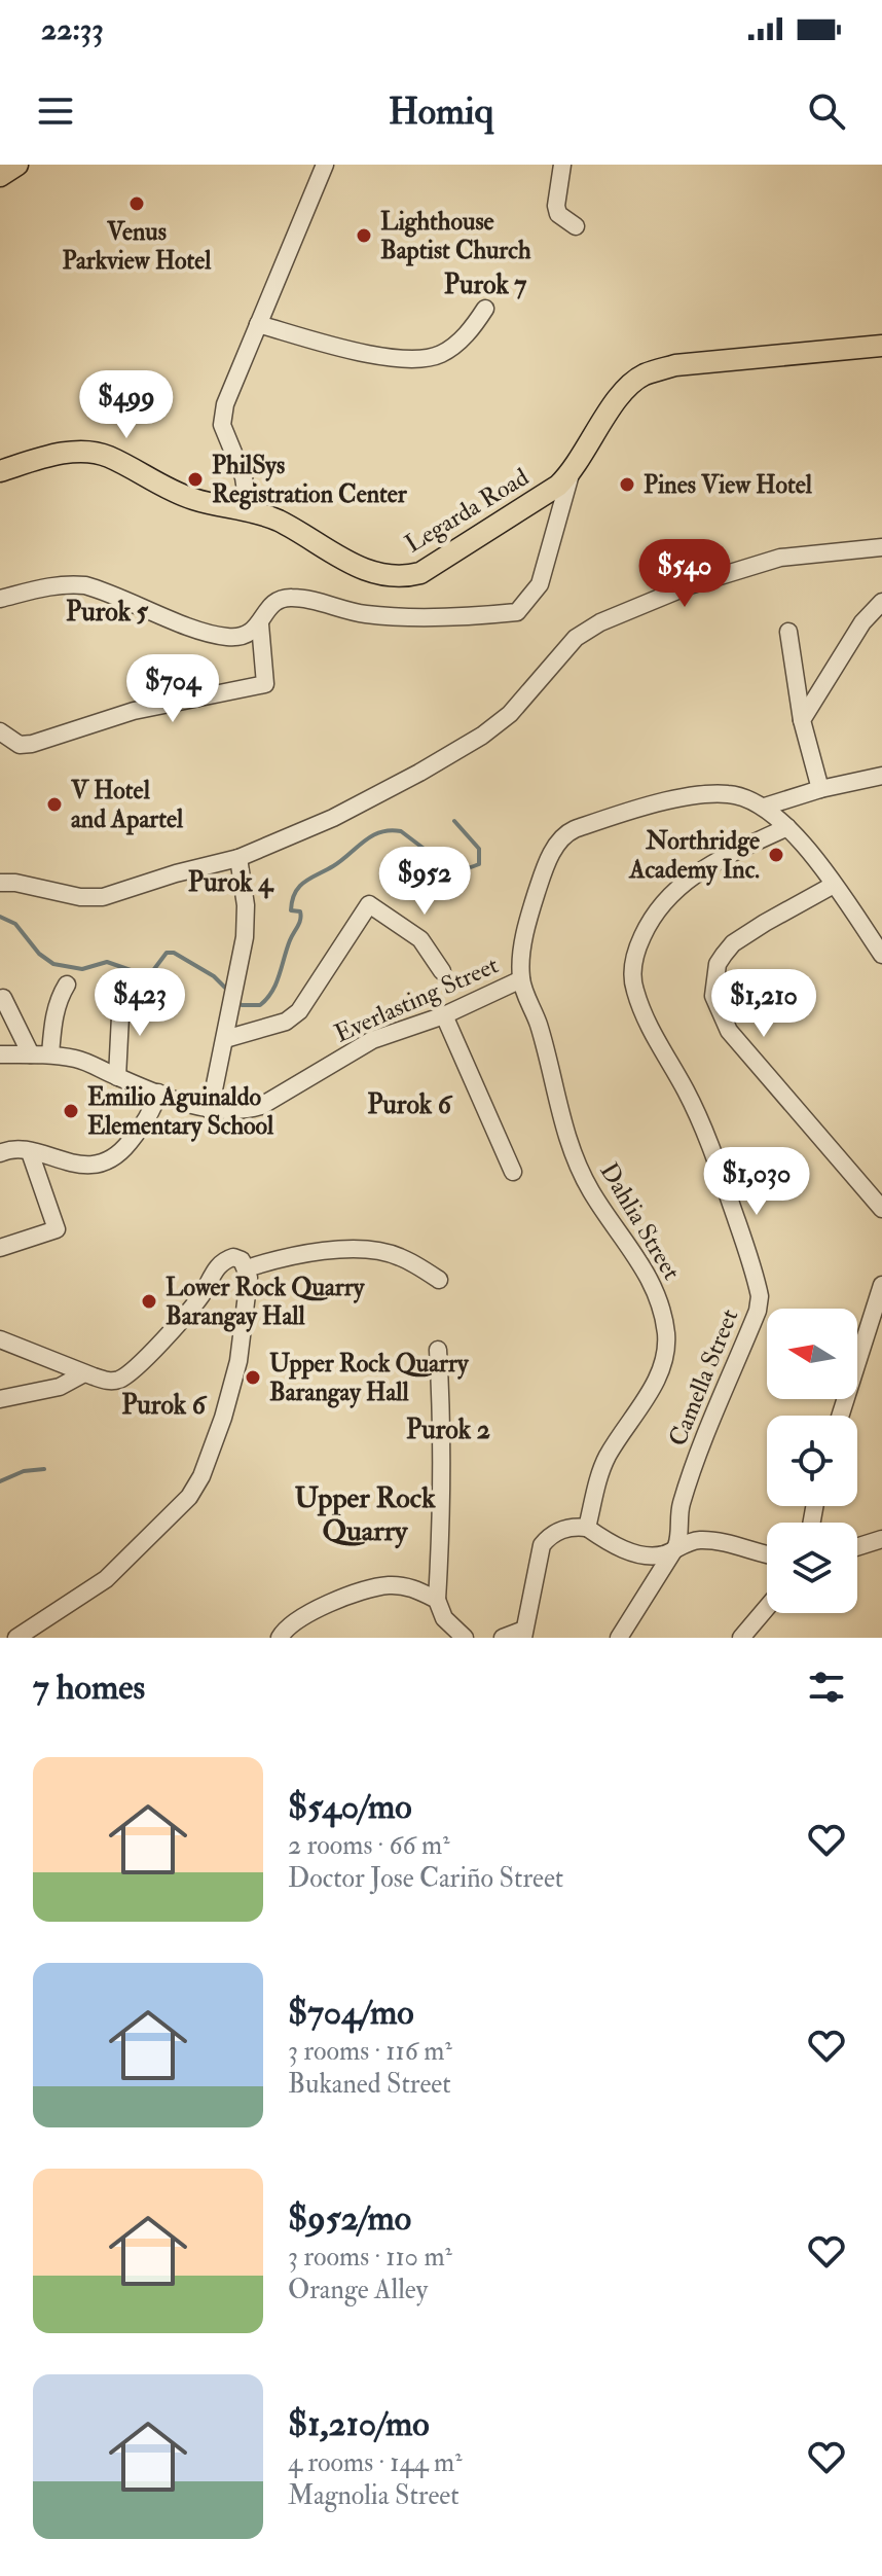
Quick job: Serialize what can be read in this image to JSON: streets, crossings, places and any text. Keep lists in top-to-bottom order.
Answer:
{
  "streets": {
    "main road": ["Legarda Road"],
    "street": ["Everlasting Street", "Dahlia Street", "Camella Street"]
  },
  "crossings": [
    ["Everlasting Street", "Dahlia Street"],
    ["Everlasting Street", "Camella Street"]
  ],
  "districts": [
    "Purok 7",
    "Purok 5",
    "Purok 4",
    "Purok 6",
    "Purok 6",
    "Purok 2",
    "Upper Rock Quarry"
  ],
  "places": [
    "Venus Parkview Hotel",
    "Lighthouse Baptist Church",
    "PhilSys Registration Center",
    "Pines View Hotel",
    "V Hotel and Apartel",
    "Northridge Academy Inc.",
    "Emilio Aguinaldo Elementary School",
    "Lower Rock Quarry Barangay Hall",
    "Upper Rock Quarry Barangay Hall"
  ],
  "north": "left",
  "page": {
    "status": "22:33",
    "header": "Homiq",
    "price": [
      "$499",
      "$540",
      "$704",
      "$952",
      "$423",
      "$1,210",
      "$1,030"
    ],
    "heading": "7 homes",
    "list": [
      {
        "name": "$540/mo",
        "note": "2 rooms · 66 m² · Doctor Jose Cariño Street"
      },
      {
        "name": "$704/mo",
        "note": "3 rooms · 116 m² · Bukaned Street"
      },
      {
        "name": "$952/mo",
        "note": "3 rooms · 110 m² · Orange Alley"
      },
      {
        "name": "$1,210/mo",
        "note": "4 rooms · 144 m² · Magnolia Street"
      }
    ]
  }
}
